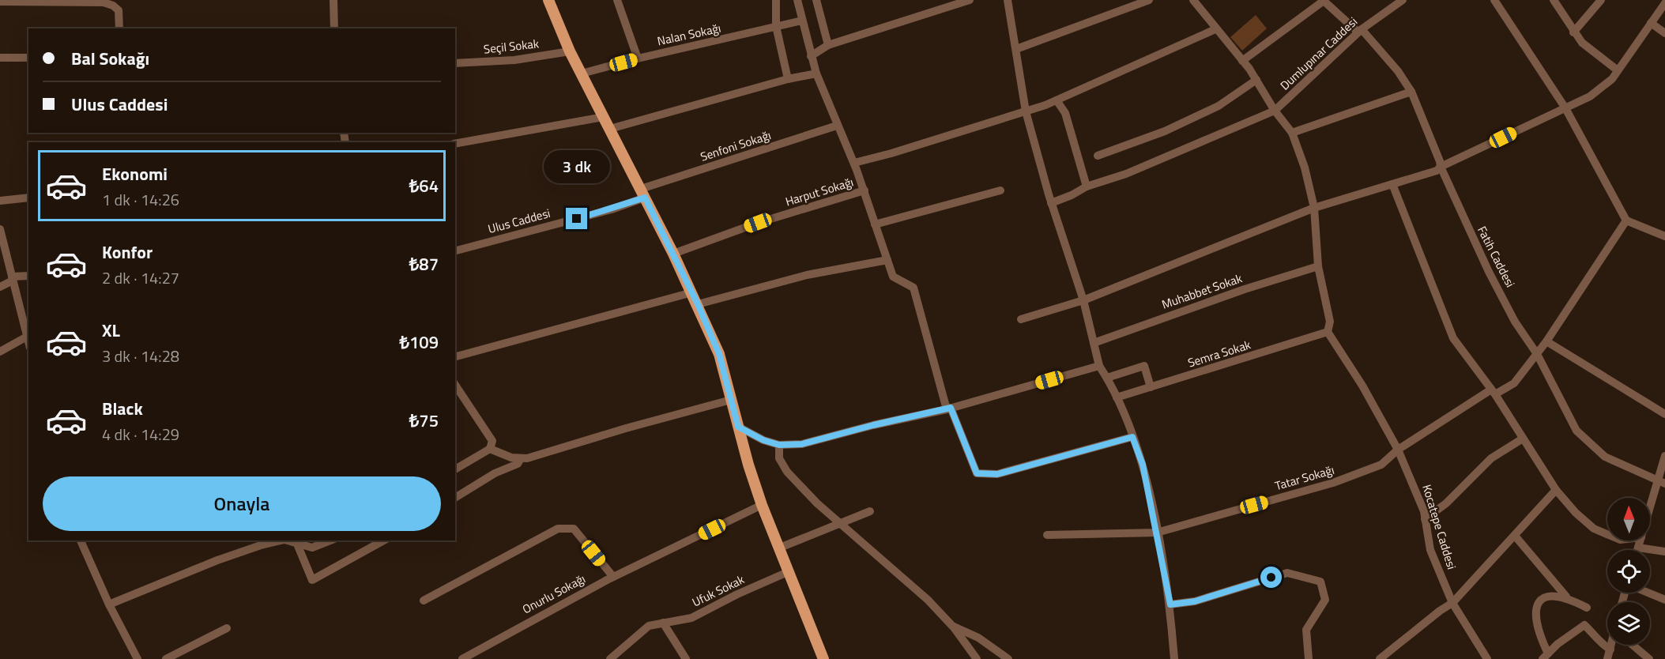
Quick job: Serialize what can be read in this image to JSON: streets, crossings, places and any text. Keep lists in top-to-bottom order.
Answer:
{
  "streets": {
    "street": [
      "Nalan Sokağı",
      "Seçil Sokak",
      "Dumlupınar Caddesi",
      "Senfoni Sokağı",
      "Harput Sokağı",
      "Ulus Caddesi",
      "Fatih Caddesi",
      "Muhabbet Sokak",
      "Semra Sokak",
      "Tatar Sokağı",
      "Kocatepe Caddesi",
      "Ufuk Sokak",
      "Onurlu Sokağı"
    ]
  },
  "crossings": [
    ["Dumlupınar Caddesi", "Fatih Caddesi"],
    ["Senfoni Sokağı", "Ulus Caddesi"],
    ["Fatih Caddesi", "Tatar Sokağı"],
    ["Semra Sokak", "Kocatepe Caddesi"],
    ["Tatar Sokağı", "Kocatepe Caddesi"]
  ],
  "north": "top",
  "page": {
    "banner": ["Bal Sokağı", "Ulus Caddesi"],
    "bubble": "3 dk",
    "list": [
      {
        "name": "Ekonomi",
        "note": "1 dk · 14:26",
        "value": "₺64"
      },
      {
        "name": "Konfor",
        "note": "2 dk · 14:27",
        "value": "₺87"
      },
      {
        "name": "XL",
        "note": "3 dk · 14:28",
        "value": "₺109"
      },
      {
        "name": "Black",
        "note": "4 dk · 14:29",
        "value": "₺75"
      }
    ],
    "buttons": "Onayla"
  }
}
